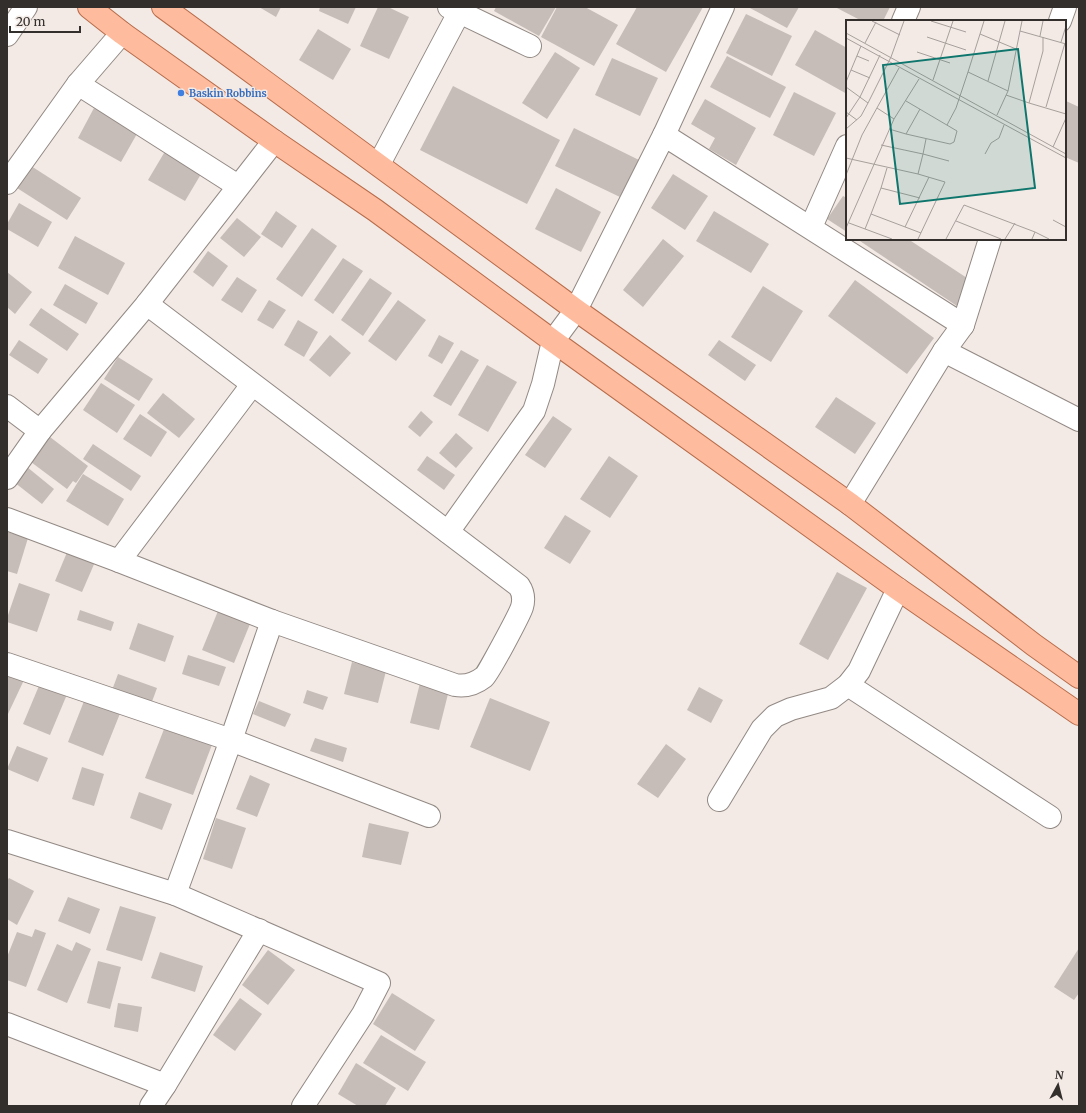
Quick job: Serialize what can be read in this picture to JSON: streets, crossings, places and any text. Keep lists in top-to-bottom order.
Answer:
{
  "places": ["Baskin Robbins"],
  "scale_bar": "20 m",
  "north": "top"
}
